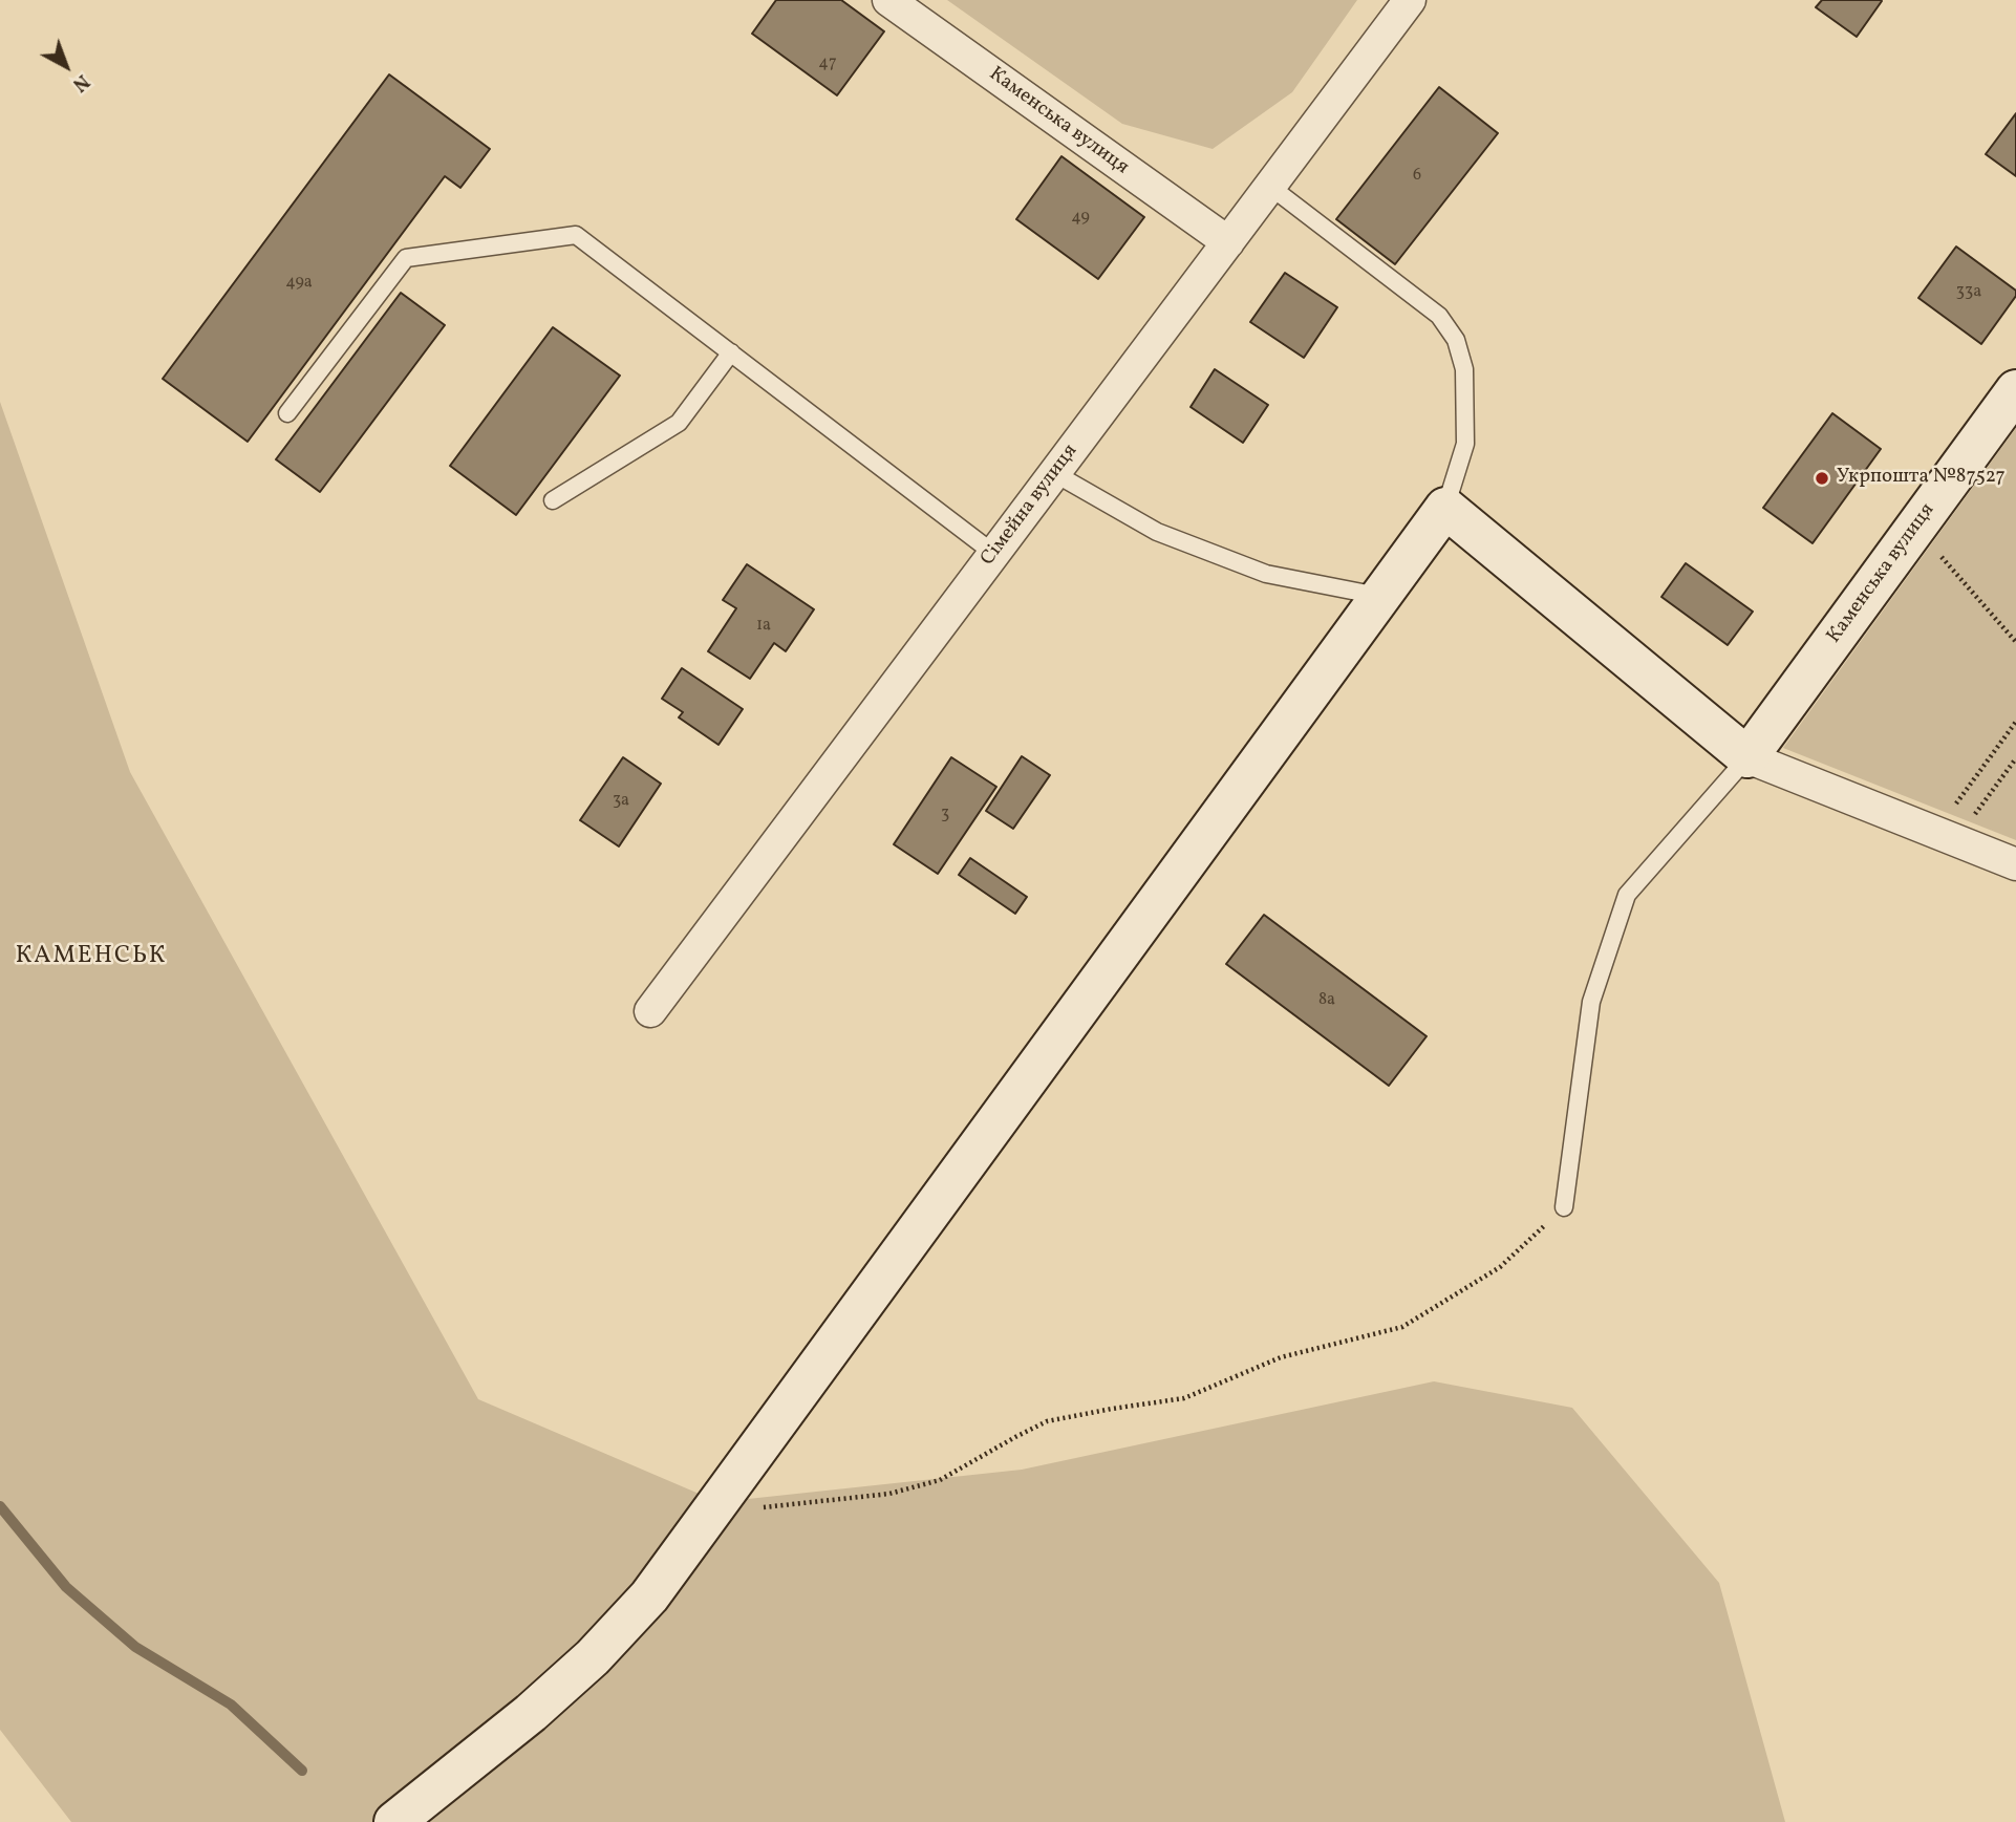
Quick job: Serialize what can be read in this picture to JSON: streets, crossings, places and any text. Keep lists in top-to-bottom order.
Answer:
{
  "streets": {
    "street": ["Каменська вулиця", "Сімейна вулиця"]
  },
  "crossings": [
    ["Каменська вулиця", "Сімейна вулиця"]
  ],
  "districts": ["КАМЕНСЬК"],
  "places": ["Укрпошта №87527"],
  "house_numbers": [
    "47",
    "6",
    "49",
    "49а",
    "33а",
    "1а",
    "3а",
    "3",
    "8а"
  ],
  "north": "bottom right"
}
